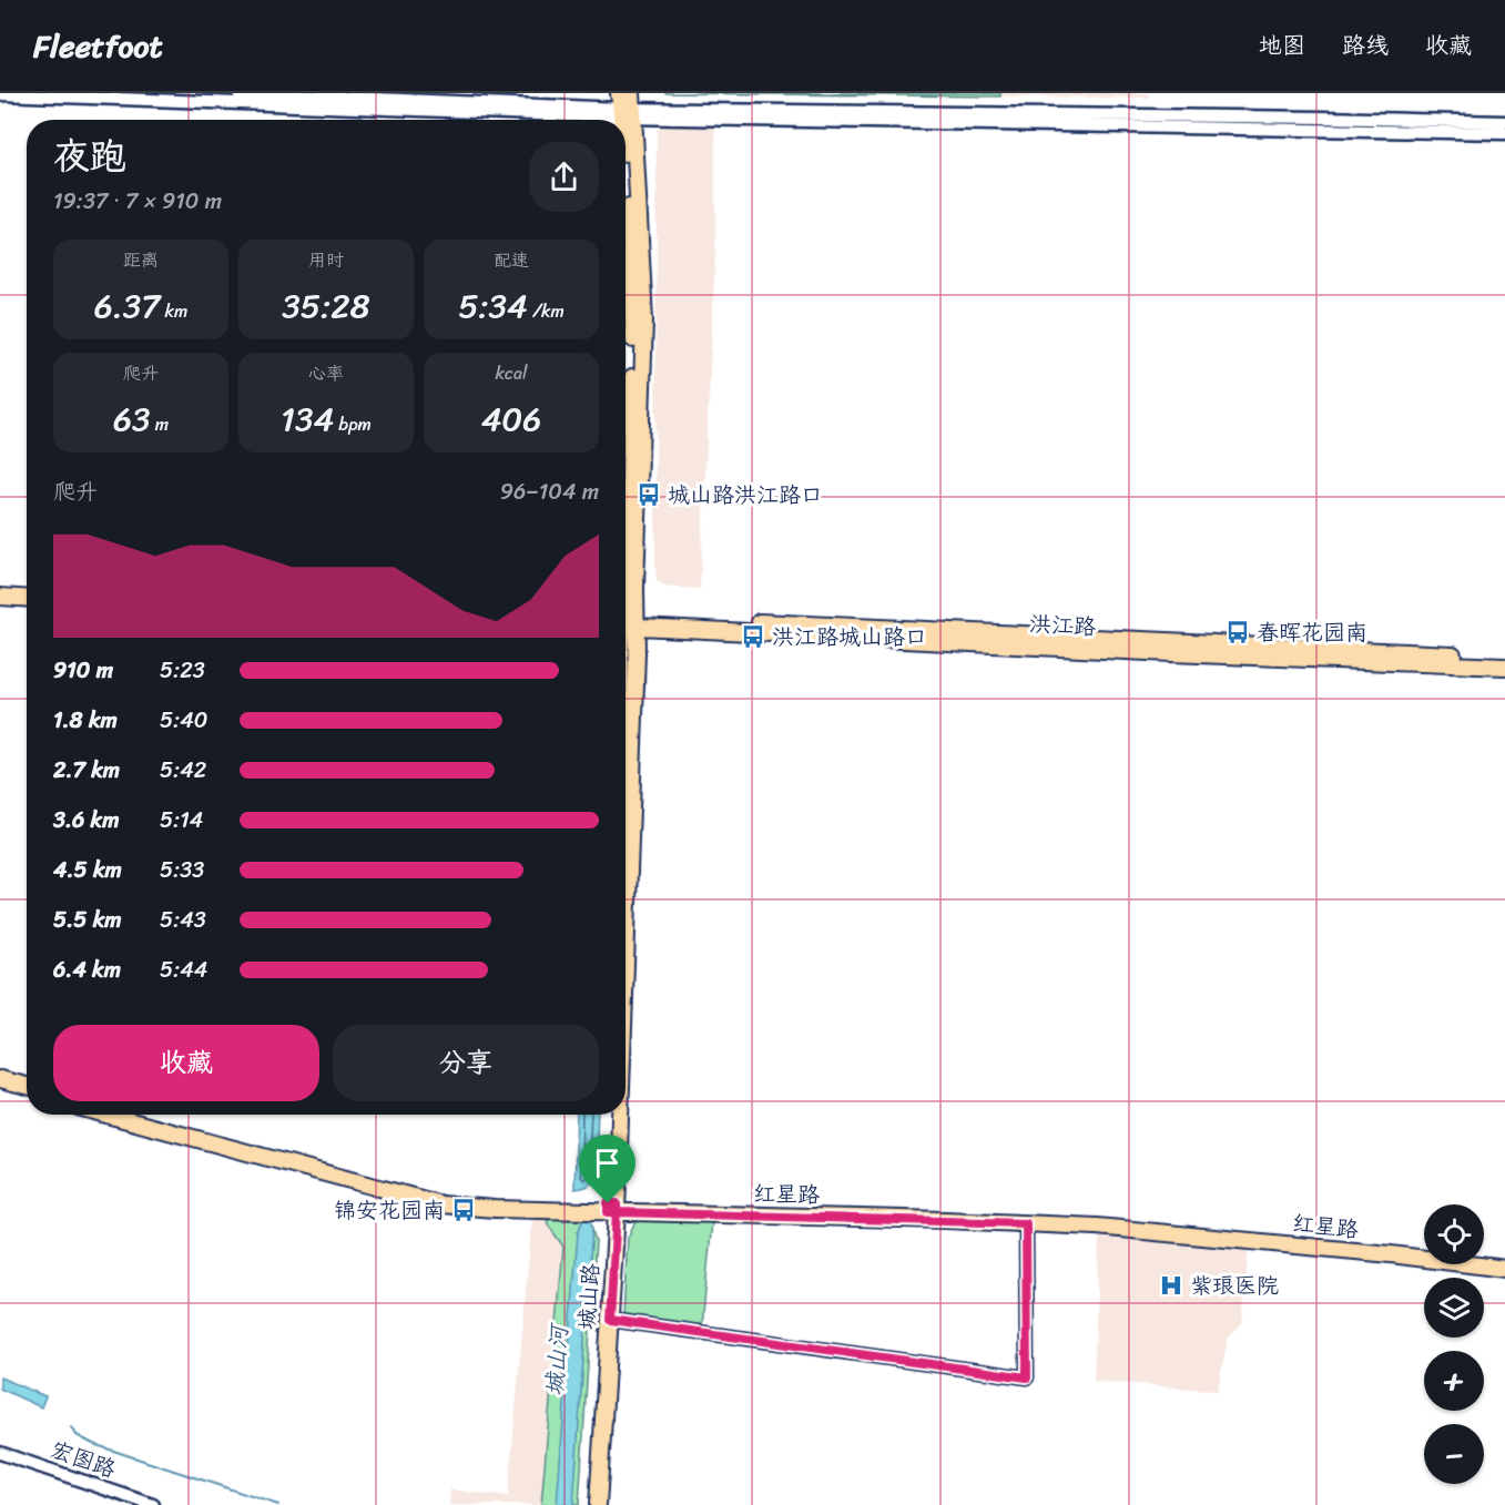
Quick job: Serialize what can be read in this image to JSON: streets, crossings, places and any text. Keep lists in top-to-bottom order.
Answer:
{
  "streets": {
    "main road": ["洪江路", "红星路", "城山路"],
    "street": ["宏图路"]
  },
  "crossings": [
    ["红星路", "城山路"]
  ],
  "water": ["城山河"],
  "places": {
    "bus stop": [
      "城山路洪江路口",
      "春晖花园南",
      "洪江路城山路口",
      "锦安花园南"
    ],
    "hospital": ["紫琅医院"]
  },
  "page": {
    "header": "Fleetfoot",
    "nav": ["地图", "路线", "收藏"],
    "heading": ["夜跑", "19:37 · 7 × 910 m"],
    "stats": [
      ["距离", "6.37 km"],
      ["用时", "35:28"],
      ["配速", "5:34 /km"],
      ["爬升", "63 m"],
      ["心率", "134 bpm"],
      ["kcal", "406"]
    ],
    "chart": ["爬升", "96–104 m"],
    "list": [
      {
        "name": "910 m",
        "note": "5:23"
      },
      {
        "name": "1.8 km",
        "note": "5:40"
      },
      {
        "name": "2.7 km",
        "note": "5:42"
      },
      {
        "name": "3.6 km",
        "note": "5:14"
      },
      {
        "name": "4.5 km",
        "note": "5:33"
      },
      {
        "name": "5.5 km",
        "note": "5:43"
      },
      {
        "name": "6.4 km",
        "note": "5:44"
      }
    ],
    "buttons": ["收藏", "分享"],
    "map_buttons": ["+", "−"]
  }
}
